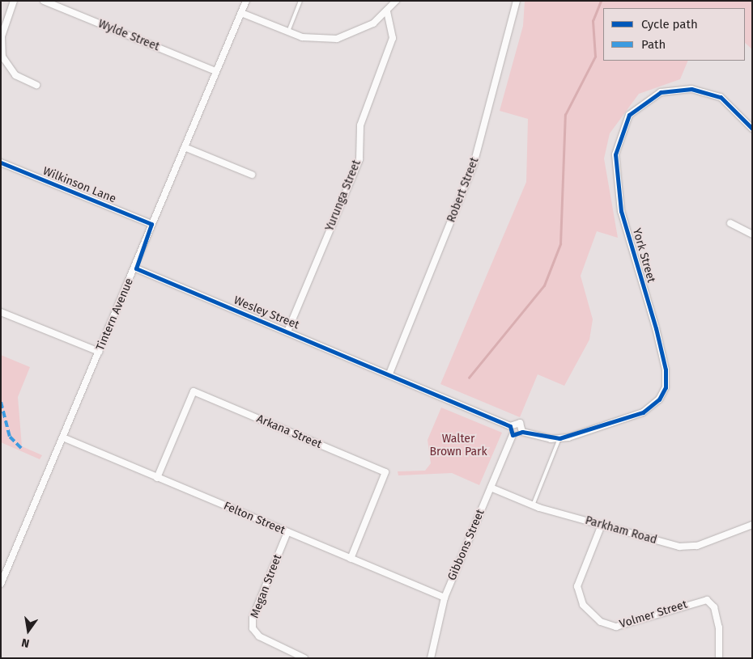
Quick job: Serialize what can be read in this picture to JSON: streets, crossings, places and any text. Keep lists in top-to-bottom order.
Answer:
{
  "streets": {
    "street": [
      "Wylde Street",
      "Wilkinson Lane",
      "Robert Street",
      "Yurunga Street",
      "York Street",
      "Wesley Street",
      "Tintern Avenue",
      "Arkana Street",
      "Felton Street",
      "Parkham Road",
      "Gibbons Street",
      "Megan Street",
      "Volmer Street"
    ]
  },
  "crossings": [
    ["Wylde Street", "Tintern Avenue"],
    ["Wilkinson Lane", "Tintern Avenue"],
    ["Robert Street", "Wesley Street"],
    ["Yurunga Street", "Wesley Street"],
    ["Wesley Street", "Tintern Avenue"],
    ["Tintern Avenue", "Felton Street"],
    ["Arkana Street", "Felton Street"],
    ["Felton Street", "Gibbons Street"],
    ["Felton Street", "Megan Street"],
    ["Parkham Road", "Gibbons Street"],
    ["Parkham Road", "Volmer Street"]
  ],
  "parks": ["Walter Brown Park"],
  "legend": ["Cycle path", "Path"],
  "north": "bottom"
}
